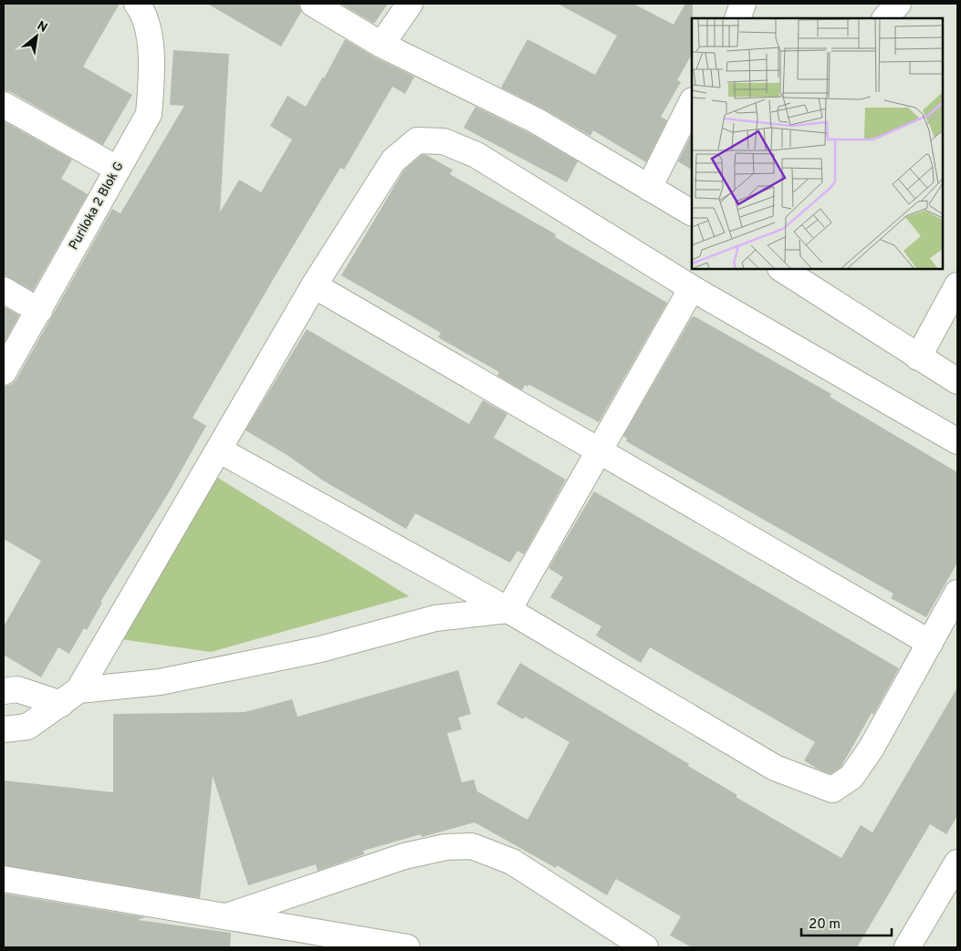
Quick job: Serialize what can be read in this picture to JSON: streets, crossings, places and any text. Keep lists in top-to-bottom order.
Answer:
{
  "streets": {
    "street": ["Puriloka 2 Blok G"]
  },
  "scale_bar": "20 m",
  "north": "top right"
}
